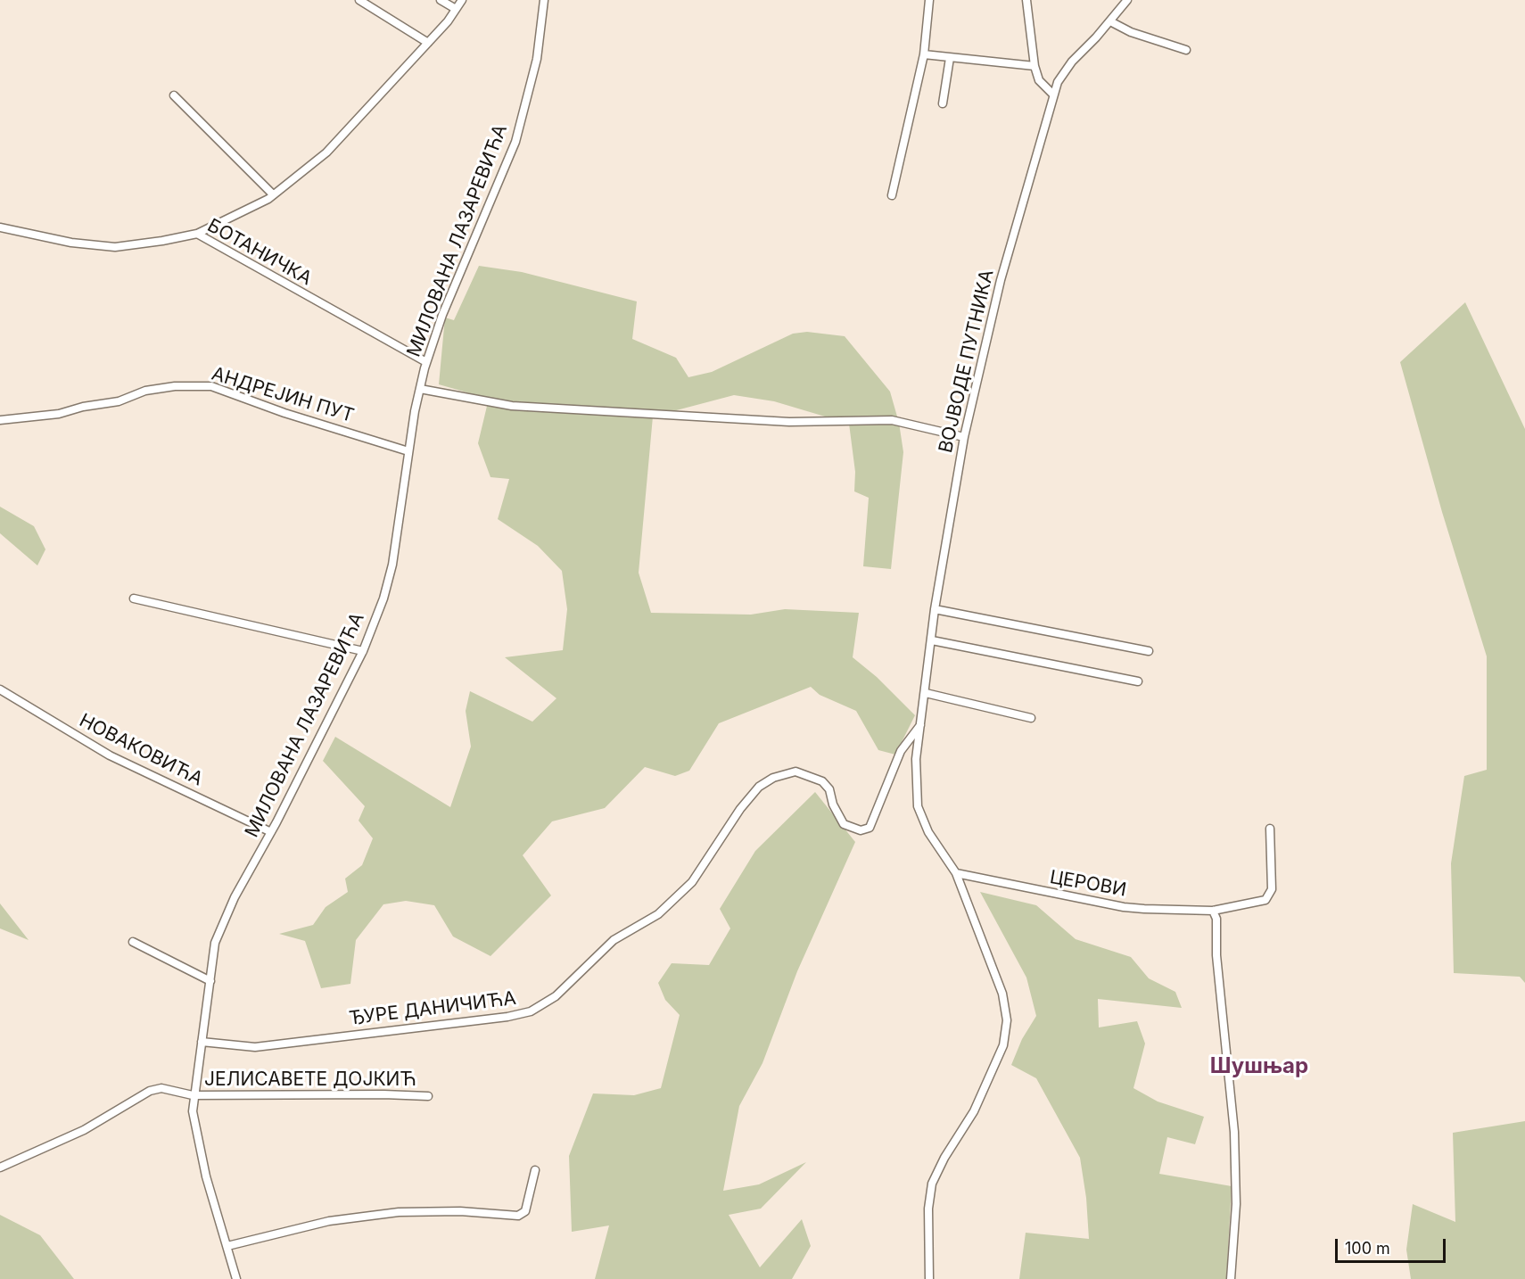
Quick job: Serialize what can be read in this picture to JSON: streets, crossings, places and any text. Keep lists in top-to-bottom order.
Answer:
{
  "streets": {
    "street": [
      "МИЛОВАНА ЛАЗАРЕВИЋА",
      "БОТАНИЧКА",
      "ВОЈВОДЕ ПУТНИКА",
      "АНДРЕЈИН ПУТ",
      "НОВАКОВИЋА",
      "ЦЕРОВИ",
      "ЂУРЕ ДАНИЧИЋА",
      "ЈЕЛИСАВЕТЕ ДОЈКИЋ"
    ]
  },
  "crossings": [
    ["МИЛОВАНА ЛАЗАРЕВИЋА", "БОТАНИЧКА"],
    ["МИЛОВАНА ЛАЗАРЕВИЋА", "АНДРЕЈИН ПУТ"],
    ["МИЛОВАНА ЛАЗАРЕВИЋА", "НОВАКОВИЋА"],
    ["МИЛОВАНА ЛАЗАРЕВИЋА", "ЂУРЕ ДАНИЧИЋА"],
    ["МИЛОВАНА ЛАЗАРЕВИЋА", "ЈЕЛИСАВЕТЕ ДОЈКИЋ"],
    ["ВОЈВОДЕ ПУТНИКА", "ЦЕРОВИ"],
    ["ВОЈВОДЕ ПУТНИКА", "ЂУРЕ ДАНИЧИЋА"]
  ],
  "districts": ["Шушњар"],
  "scale_bar": "100 m"
}
